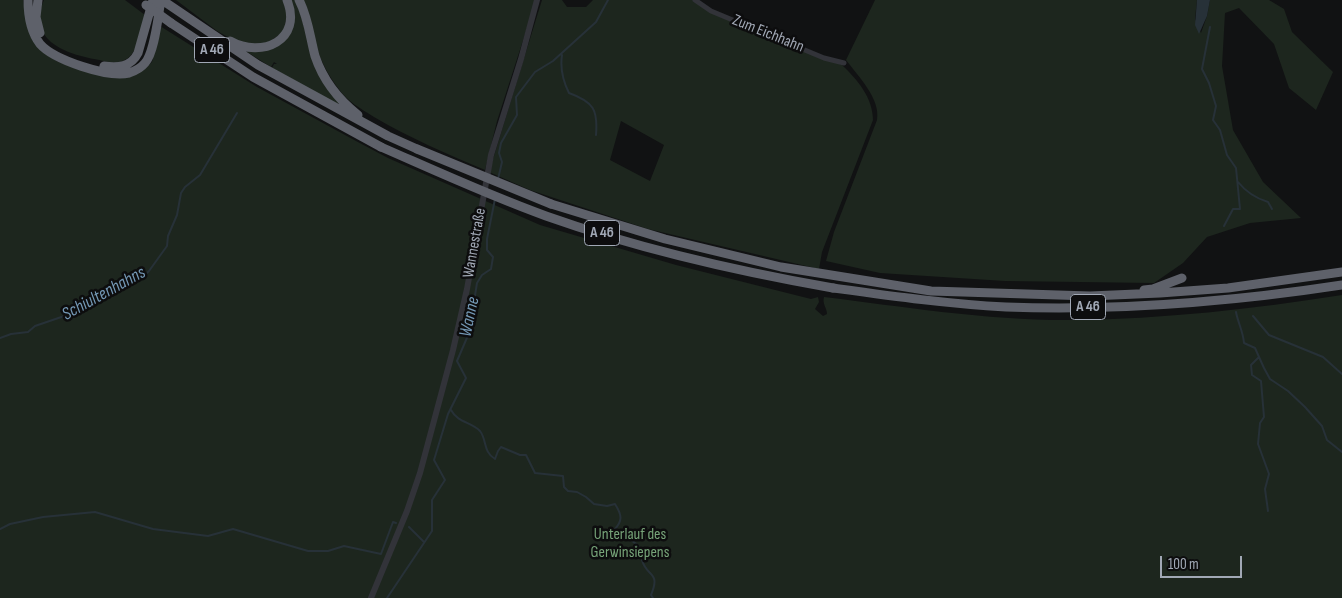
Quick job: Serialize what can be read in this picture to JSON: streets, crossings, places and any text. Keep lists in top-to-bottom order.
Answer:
{
  "streets": {
    "highway": ["A 46"],
    "street": ["Zum Eichhahn", "Wannestraße"]
  },
  "water": ["Schiultenhahns", "Wanne"],
  "parks": ["Unterlauf des Gerwinsiepens"],
  "scale_bar": "100 m"
}
